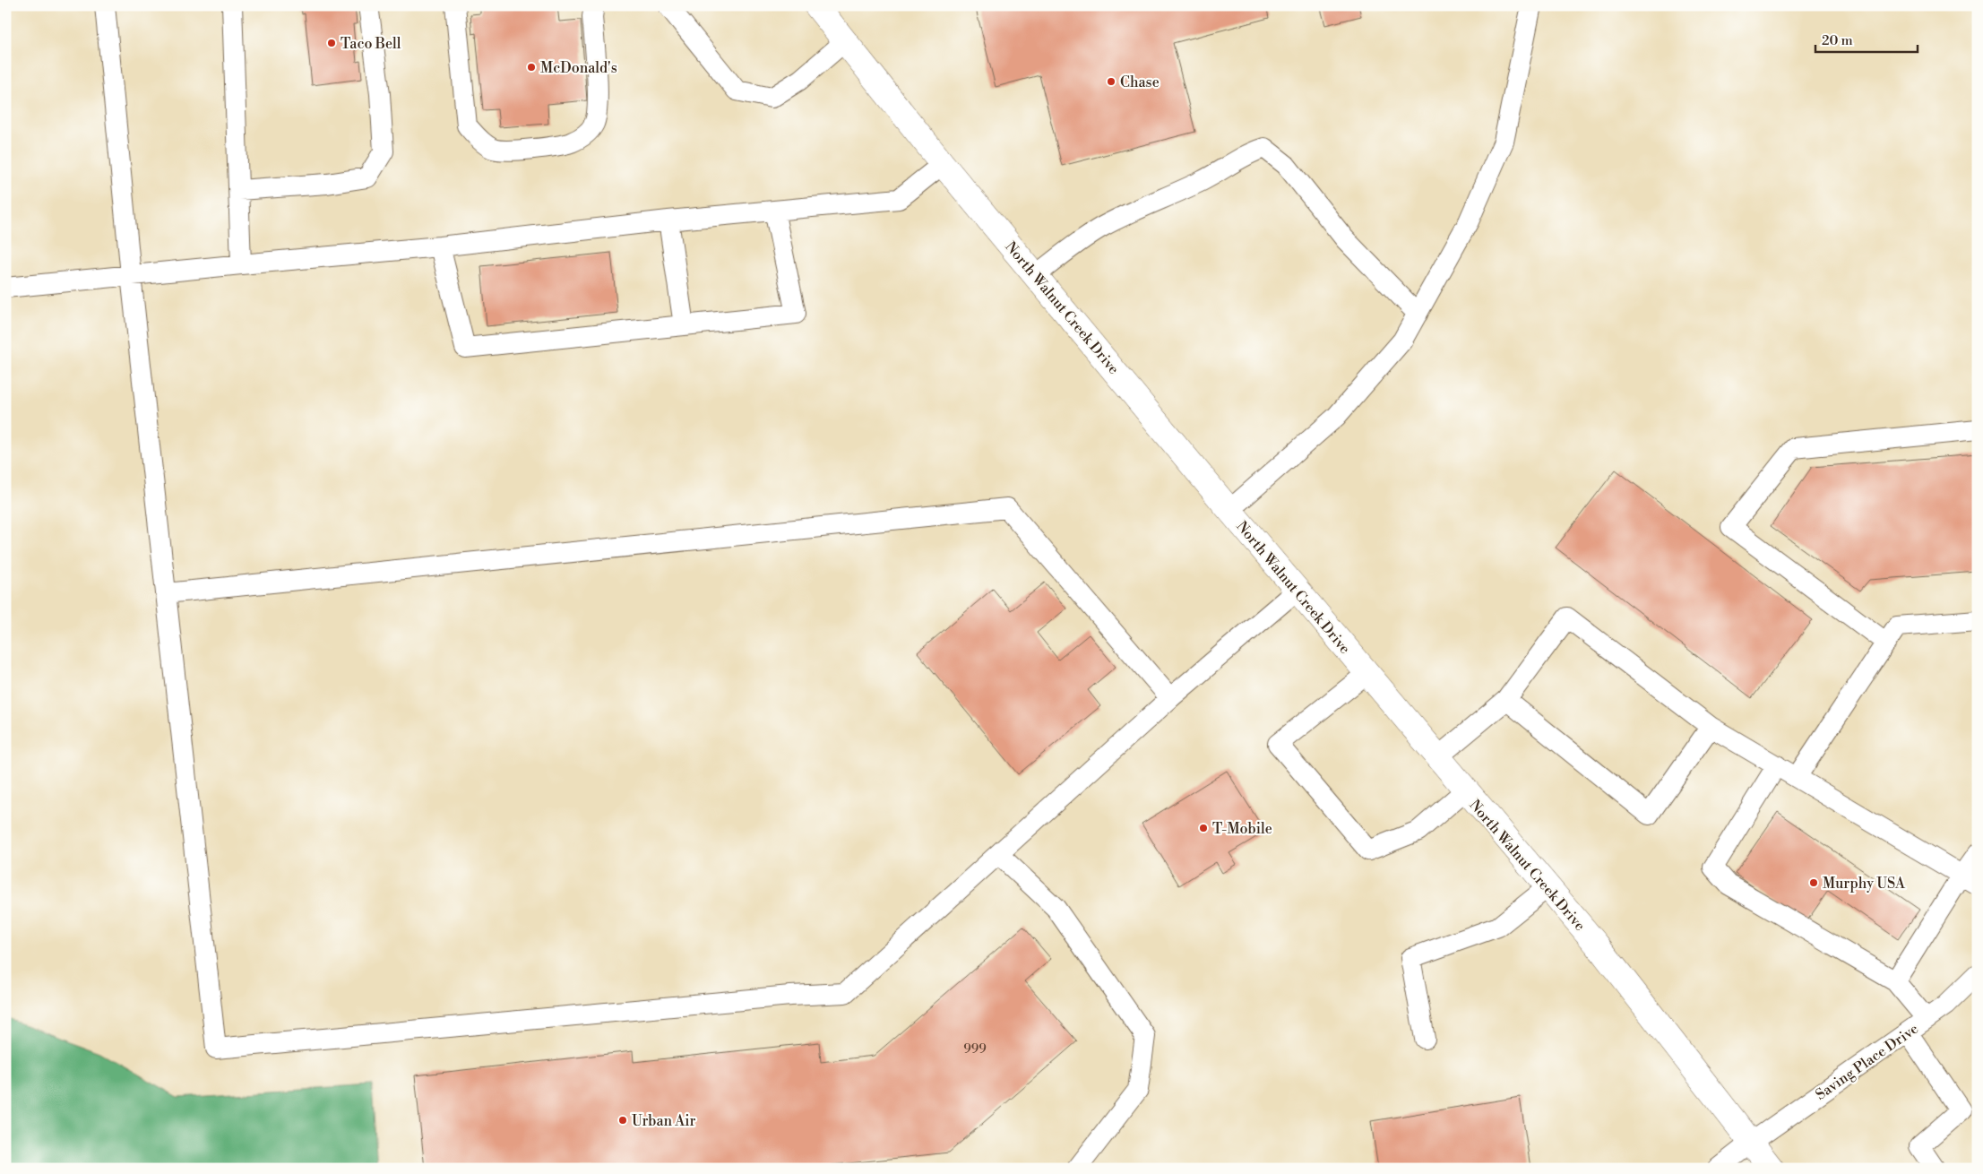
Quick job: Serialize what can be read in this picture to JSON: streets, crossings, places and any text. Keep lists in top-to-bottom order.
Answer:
{
  "streets": {
    "main road": ["North Walnut Creek Drive"],
    "lane": ["Saving Place Drive"]
  },
  "crossings": [
    ["North Walnut Creek Drive", "Saving Place Drive"]
  ],
  "places": [
    "Taco Bell",
    "McDonald's",
    "Chase",
    "T-Mobile",
    "Murphy USA",
    "Urban Air"
  ],
  "house_numbers": ["999"],
  "scale_bar": "20 m"
}
